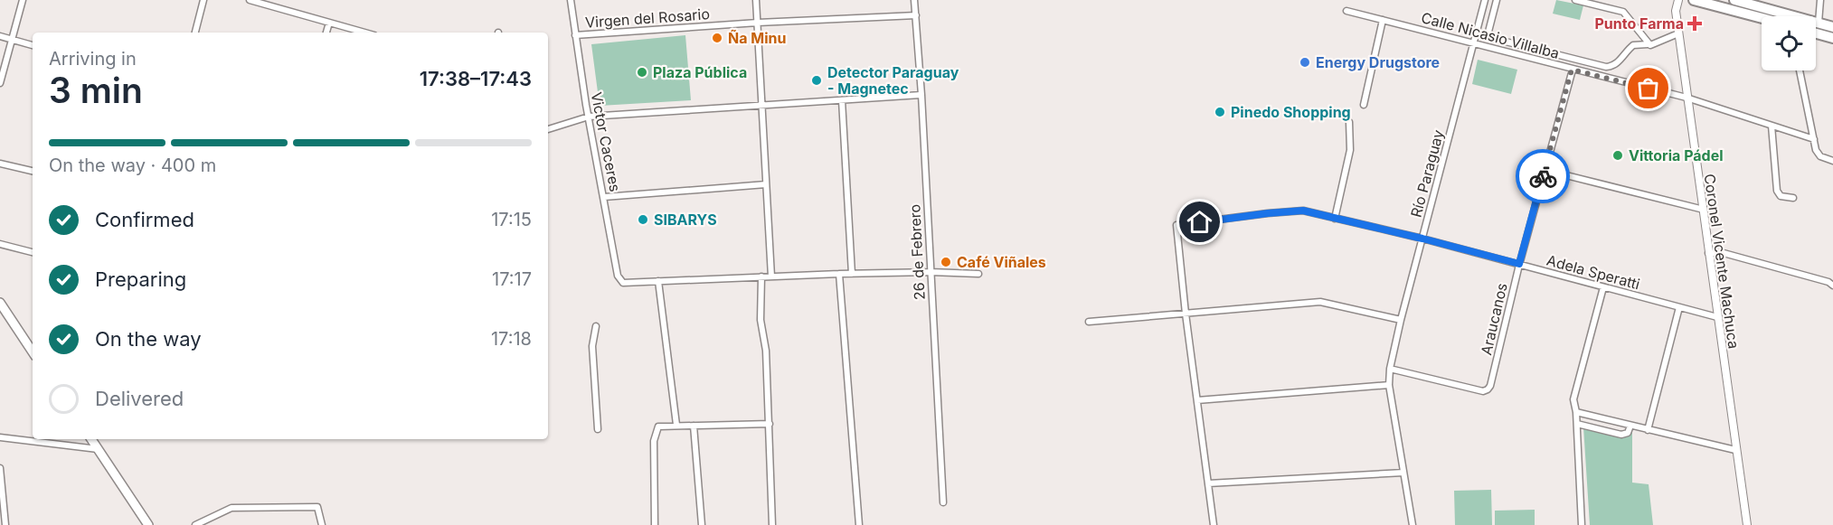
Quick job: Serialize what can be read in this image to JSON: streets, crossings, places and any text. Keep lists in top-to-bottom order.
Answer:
{
  "streets": {
    "street": [
      "Virgen del Rosario",
      "Calle Nicasio Villalba",
      "Victor Caceres",
      "Río Paraguay",
      "26 de Febrero",
      "Coronel Vicente Machuca",
      "Adela Speratti",
      "Araucanos"
    ]
  },
  "crossings": [
    ["Virgen del Rosario", "Victor Caceres"],
    ["Virgen del Rosario", "26 de Febrero"],
    ["Calle Nicasio Villalba", "Río Paraguay"],
    ["Calle Nicasio Villalba", "Coronel Vicente Machuca"],
    ["Calle Nicasio Villalba", "Araucanos"],
    ["Río Paraguay", "Adela Speratti"],
    ["Río Paraguay", "Araucanos"],
    ["Coronel Vicente Machuca", "Adela Speratti"],
    ["Adela Speratti", "Araucanos"]
  ],
  "places": {
    "health": ["Punto Farma"],
    "other": [
      "Ña Minu",
      "Energy Drugstore",
      "Plaza Pública",
      "Detector Paraguay - Magnetec",
      "Pinedo Shopping",
      "Vittoria Pádel",
      "SIBARYS",
      "Café Viñales"
    ]
  },
  "page": {
    "heading": ["3 min", "Arriving in", "17:38–17:43"],
    "bar": "On the way · 400 m",
    "list": [
      ["Confirmed", "17:15"],
      ["Preparing", "17:17"],
      ["On the way", "17:18"],
      "Delivered"
    ]
  }
}
